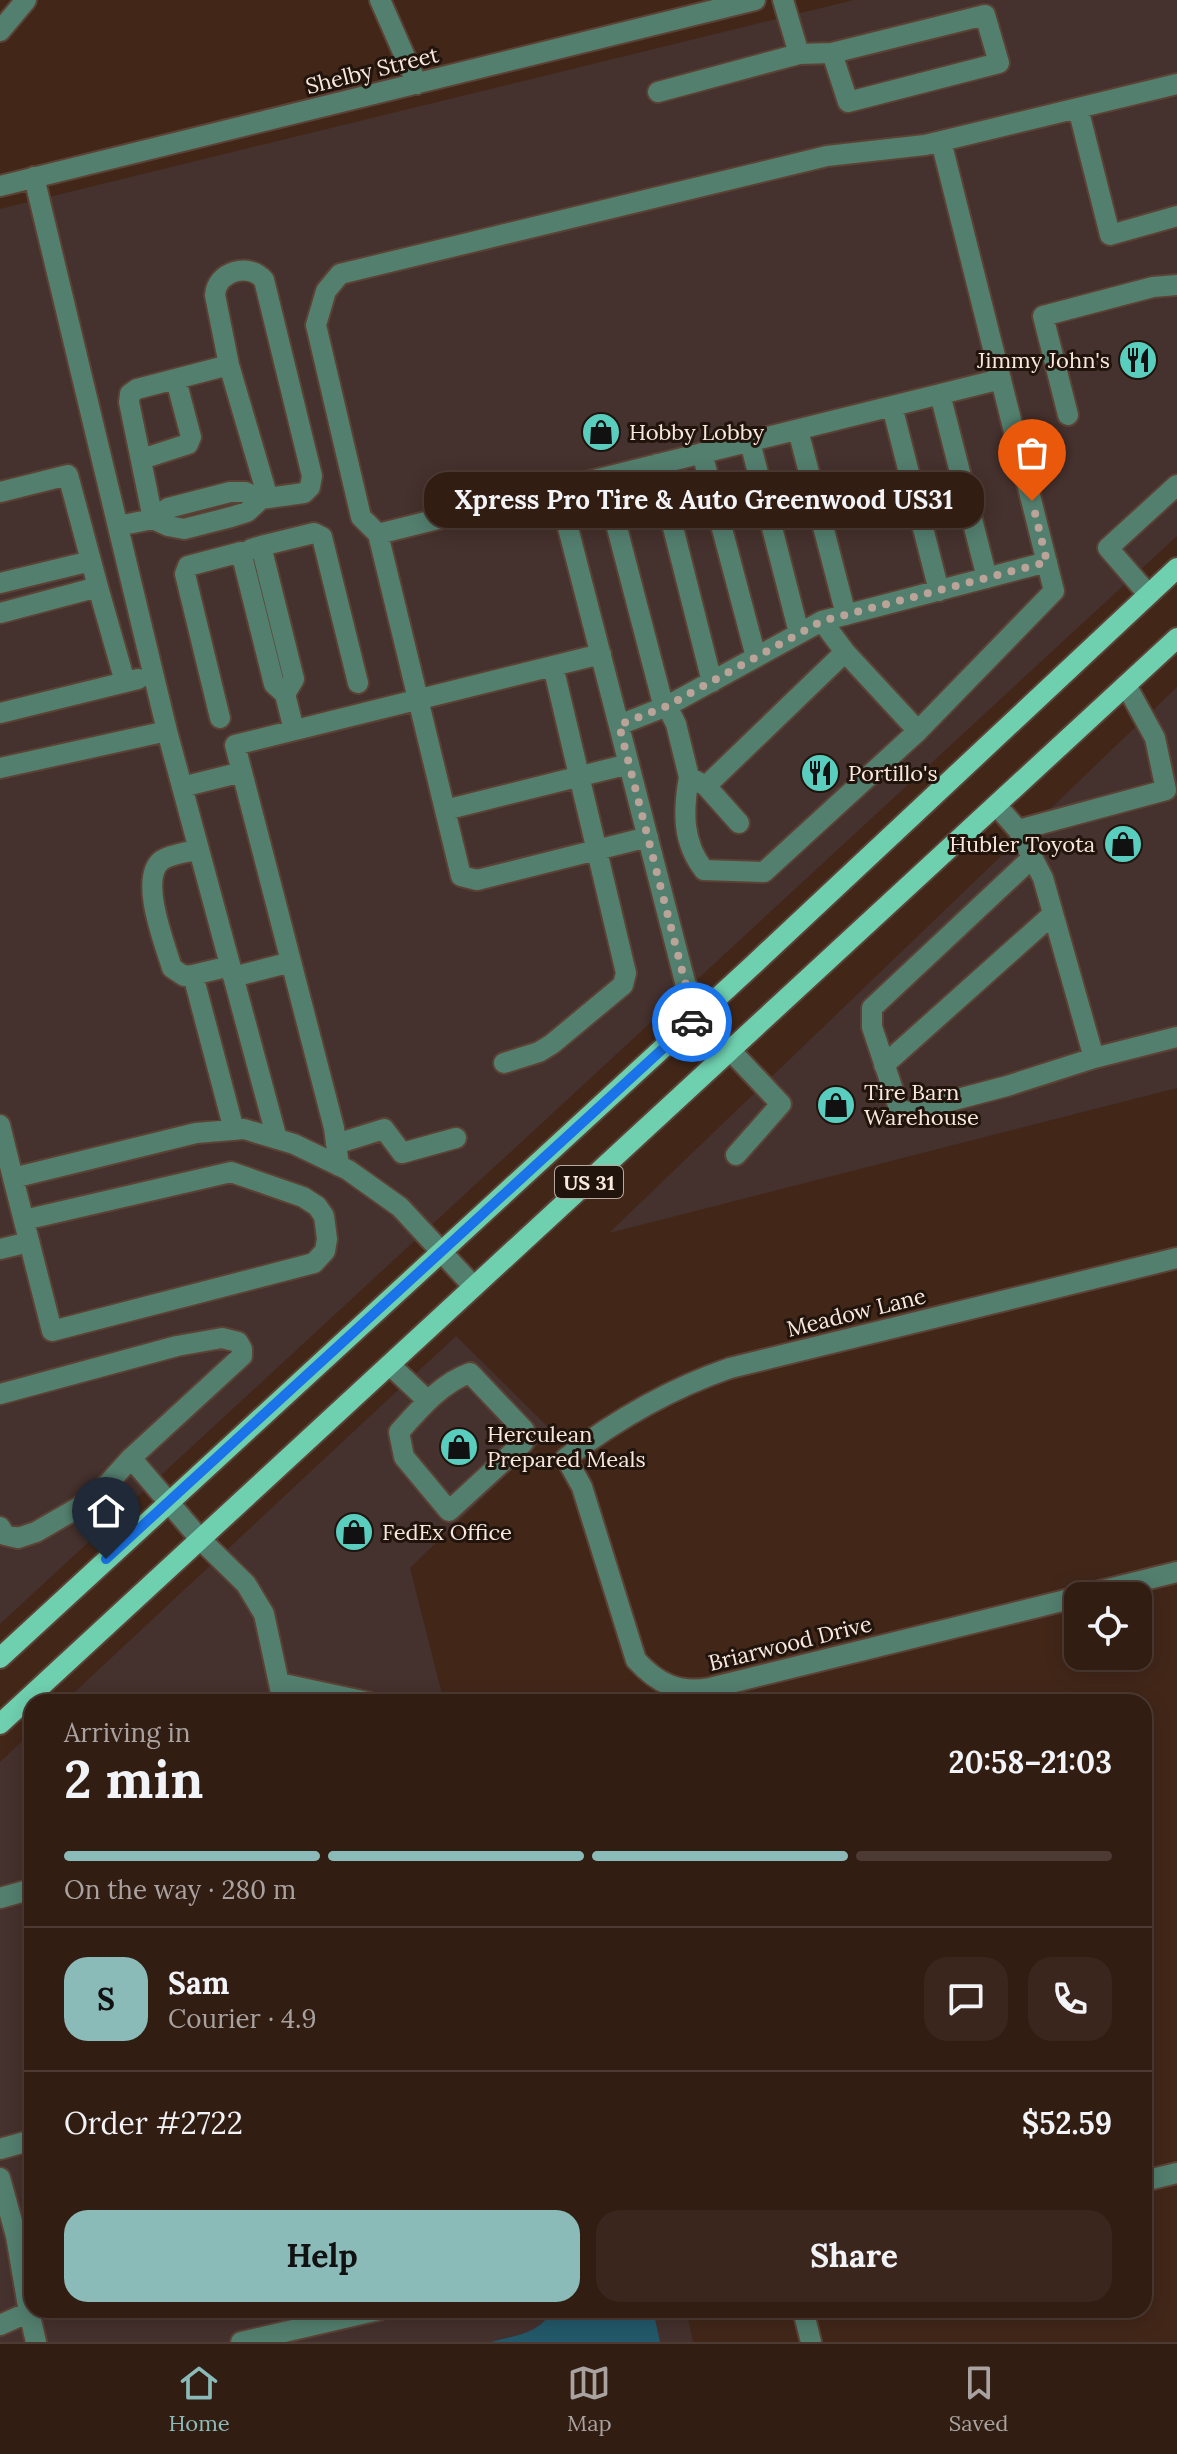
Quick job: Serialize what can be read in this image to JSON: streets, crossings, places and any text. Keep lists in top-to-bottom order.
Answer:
{
  "streets": {
    "main road": ["US 31"],
    "street": ["Shelby Street", "Meadow Lane", "Briarwood Drive"]
  },
  "crossings": [
    ["Meadow Lane", "Briarwood Drive"]
  ],
  "places": {
    "restaurant": ["Jimmy John's", "Portillo's"],
    "shop": [
      "Hobby Lobby",
      "Hubler Toyota",
      "Tire Barn Warehouse",
      "Herculean Prepared Meals",
      "FedEx Office"
    ],
    "other": ["Xpress Pro Tire & Auto Greenwood US31"]
  },
  "page": {
    "bubble": "Xpress Pro Tire & Auto Greenwood US31",
    "heading": ["2 min", "Arriving in", "20:58–21:03"],
    "panel": [
      "Sam",
      "Courier · 4.9",
      "Order #2722",
      "$52.59"
    ],
    "bar": "On the way · 280 m",
    "round": "S",
    "buttons": ["Help", "Share"],
    "tabs": ["Home", "Map", "Saved"]
  }
}
